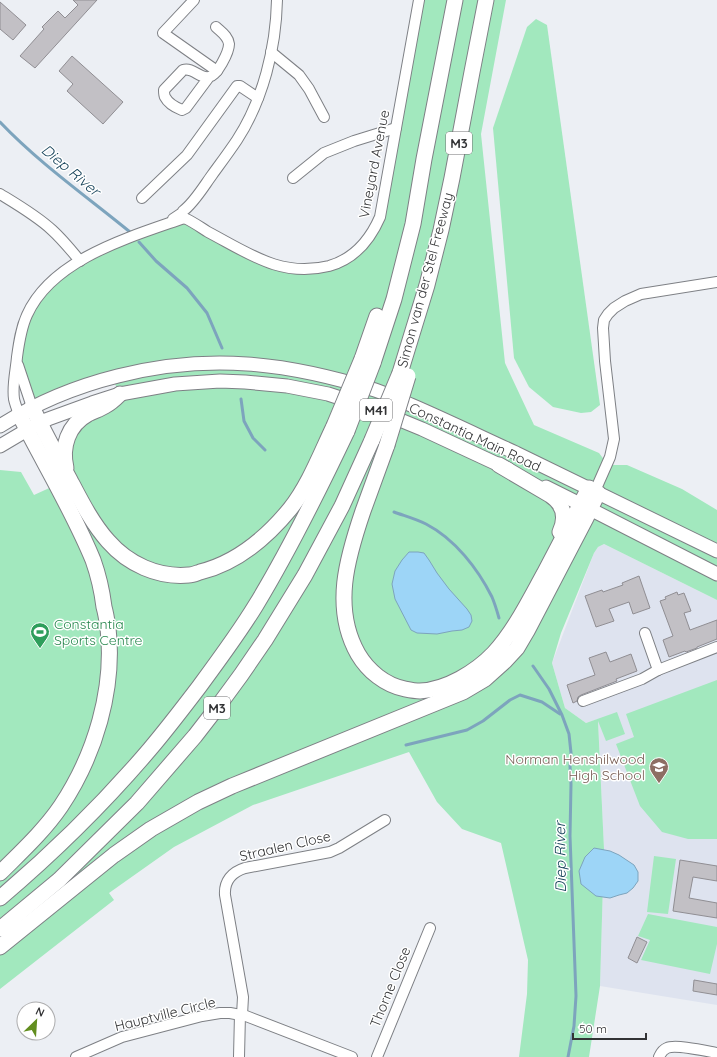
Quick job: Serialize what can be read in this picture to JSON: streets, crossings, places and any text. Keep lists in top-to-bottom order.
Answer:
{
  "streets": {
    "highway": ["M3", "Simon van der Stel Freeway"],
    "main road": ["M41", "Constantia Main Road"],
    "street": [
      "Vineyard Avenue",
      "Straalen Close",
      "Thorne Close",
      "Hauptville Circle"
    ]
  },
  "crossings": [
    ["Straalen Close", "Hauptville Circle"]
  ],
  "water": ["Diep River"],
  "places": {
    "sports": ["Constantia Sports Centre"],
    "school or university": ["Norman Henshilwood High School"]
  },
  "scale_bar": "50 m",
  "north": "top right"
}
